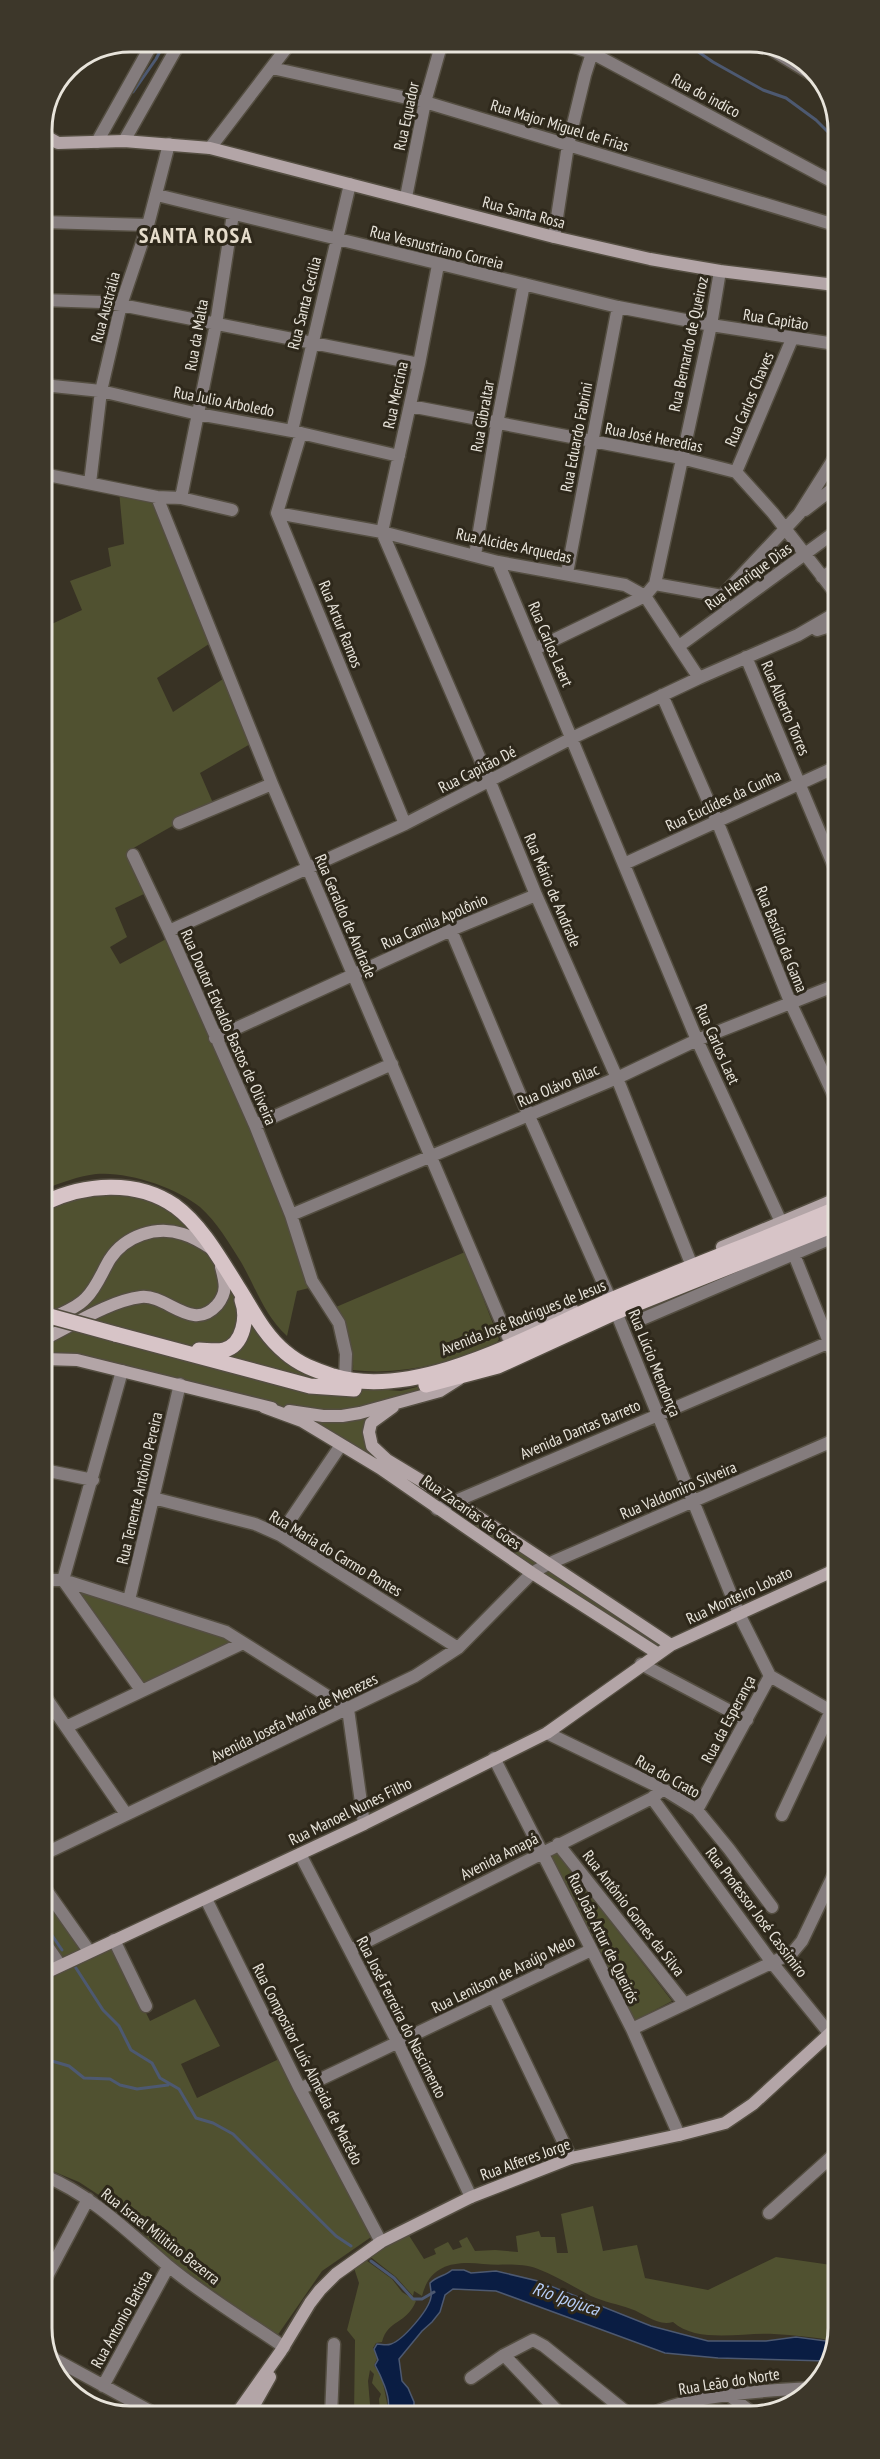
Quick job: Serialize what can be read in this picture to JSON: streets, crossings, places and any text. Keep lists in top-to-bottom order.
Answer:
{
  "streets": {
    "main road": ["Avenida José Rodrigues de Jesus"],
    "street": [
      "Rua do indico",
      "Rua Equador",
      "Rua Major Miguel de Frias",
      "Rua Santa Rosa",
      "Rua Vesnustriano Correia",
      "Rua Santa Cecília",
      "Rua Austrália",
      "Rua Capitão",
      "Rua da Malta",
      "Rua Bernardo de Queiroz",
      "Rua Mercina",
      "Rua Carlos Chaves",
      "Rua Julio Arboledo",
      "Rua Gibraltar",
      "Rua Eduardo Fabrini",
      "Rua José Heredias",
      "Rua Alcides Arquedas",
      "Rua Henrique Dias",
      "Rua Artur Ramos",
      "Rua Carlos Laert",
      "Rua Alberto Torres",
      "Rua Capitão Dé",
      "Rua Euclídes da Cunha",
      "Rua Mário de Andrade",
      "Rua Geraldo de Andrade",
      "Rua Camila Apolônio",
      "Rua Basílio da Gama",
      "Rua Doutor Edvaldo Bastos de Oliveira",
      "Rua Carlos Laet",
      "Rua Olávo Bilac",
      "Rua Lúcio Mendonça",
      "Avenida Dantas Barreto",
      "Rua Tenente Antônio Pereira",
      "Rua Valdomiro Silveira",
      "Rua Zacarias de Goes",
      "Rua Maria do Carmo Pontes",
      "Rua Monteiro Lobato",
      "Avenida Josefa Maria de Menezes",
      "Rua da Esperança",
      "Rua do Crato",
      "Rua Manoel Nunes Filho",
      "Avenida Amapá",
      "Rua Professor José Cassimiro",
      "Rua Antônio Gomes da Silva",
      "Rua João Artur de Queirós",
      "Rua Lenilson de Araújo Melo",
      "Rua José Ferreira do Nascimento",
      "Rua Compositor Luís Almeida de Macêdo",
      "Rua Alferes Jorge",
      "Rua Israel Militino Bezerra",
      "Rua Antonio Batista",
      "Rua Leão do Norte"
    ]
  },
  "crossings": [
    ["Rua Equador", "Rua Major Miguel de Frias"],
    ["Rua Equador", "Rua Santa Rosa"],
    ["Rua Santa Rosa", "Rua Santa Cecília"],
    ["Rua Santa Rosa", "Rua Austrália"],
    ["Rua Santa Rosa", "Rua Bernardo de Queiroz"],
    ["Rua Vesnustriano Correia", "Rua Santa Cecília"],
    ["Rua Vesnustriano Correia", "Rua Austrália"],
    ["Rua Vesnustriano Correia", "Rua Capitão"],
    ["Rua Vesnustriano Correia", "Rua da Malta"],
    ["Rua Vesnustriano Correia", "Rua Bernardo de Queiroz"],
    ["Rua Vesnustriano Correia", "Rua Mercina"],
    ["Rua Vesnustriano Correia", "Rua Gibraltar"],
    ["Rua Vesnustriano Correia", "Rua Eduardo Fabrini"],
    ["Rua Santa Cecília", "Rua Julio Arboledo"],
    ["Rua Austrália", "Rua Julio Arboledo"],
    ["Rua Capitão", "Rua Bernardo de Queiroz"],
    ["Rua Capitão", "Rua Carlos Chaves"],
    ["Rua da Malta", "Rua Julio Arboledo"],
    ["Rua Bernardo de Queiroz", "Rua José Heredias"],
    ["Rua Bernardo de Queiroz", "Rua Alcides Arquedas"],
    ["Rua Mercina", "Rua Julio Arboledo"],
    ["Rua Mercina", "Rua José Heredias"],
    ["Rua Mercina", "Rua Alcides Arquedas"],
    ["Rua Mercina", "Rua Mário de Andrade"],
    ["Rua Carlos Chaves", "Rua José Heredias"],
    ["Rua Gibraltar", "Rua José Heredias"],
    ["Rua Gibraltar", "Rua Alcides Arquedas"],
    ["Rua Eduardo Fabrini", "Rua José Heredias"],
    ["Rua Eduardo Fabrini", "Rua Alcides Arquedas"],
    ["Rua Alcides Arquedas", "Rua Artur Ramos"],
    ["Rua Alcides Arquedas", "Rua Carlos Laert"],
    ["Rua Alcides Arquedas", "Rua Mário de Andrade"],
    ["Rua Artur Ramos", "Rua Capitão Dé"],
    ["Rua Carlos Laert", "Rua Capitão Dé"],
    ["Rua Carlos Laert", "Rua Carlos Laet"],
    ["Rua Alberto Torres", "Rua Capitão Dé"],
    ["Rua Alberto Torres", "Rua Euclídes da Cunha"],
    ["Rua Capitão Dé", "Rua Mário de Andrade"],
    ["Rua Capitão Dé", "Rua Geraldo de Andrade"],
    ["Rua Capitão Dé", "Rua Basílio da Gama"],
    ["Rua Capitão Dé", "Rua Doutor Edvaldo Bastos de Oliveira"],
    ["Rua Capitão Dé", "Rua Carlos Laet"],
    ["Rua Euclídes da Cunha", "Rua Basílio da Gama"],
    ["Rua Euclídes da Cunha", "Rua Carlos Laet"],
    ["Rua Mário de Andrade", "Rua Camila Apolônio"],
    ["Rua Mário de Andrade", "Rua Olávo Bilac"],
    ["Rua Mário de Andrade", "Avenida José Rodrigues de Jesus"],
    ["Rua Geraldo de Andrade", "Rua Camila Apolônio"],
    ["Rua Geraldo de Andrade", "Rua Olávo Bilac"],
    ["Rua Geraldo de Andrade", "Avenida José Rodrigues de Jesus"],
    ["Rua Camila Apolônio", "Rua Doutor Edvaldo Bastos de Oliveira"],
    ["Rua Camila Apolônio", "Rua Lúcio Mendonça"],
    ["Rua Basílio da Gama", "Rua Olávo Bilac"],
    ["Rua Doutor Edvaldo Bastos de Oliveira", "Rua Olávo Bilac"],
    ["Rua Doutor Edvaldo Bastos de Oliveira", "Avenida José Rodrigues de Jesus"],
    ["Rua Carlos Laet", "Rua Olávo Bilac"],
    ["Rua Carlos Laet", "Avenida José Rodrigues de Jesus"],
    ["Rua Olávo Bilac", "Rua Lúcio Mendonça"],
    ["Avenida José Rodrigues de Jesus", "Rua Lúcio Mendonça"],
    ["Rua Lúcio Mendonça", "Avenida Dantas Barreto"],
    ["Rua Lúcio Mendonça", "Rua Valdomiro Silveira"],
    ["Rua Lúcio Mendonça", "Rua Monteiro Lobato"],
    ["Rua Lúcio Mendonça", "Rua da Esperança"],
    ["Avenida Dantas Barreto", "Rua Zacarias de Goes"],
    ["Rua Tenente Antônio Pereira", "Rua Maria do Carmo Pontes"],
    ["Rua Valdomiro Silveira", "Rua Zacarias de Goes"],
    ["Rua Valdomiro Silveira", "Avenida Josefa Maria de Menezes"],
    ["Rua Zacarias de Goes", "Rua Monteiro Lobato"],
    ["Rua Zacarias de Goes", "Avenida Josefa Maria de Menezes"],
    ["Rua Zacarias de Goes", "Rua Manoel Nunes Filho"],
    ["Rua Maria do Carmo Pontes", "Avenida Josefa Maria de Menezes"],
    ["Rua Monteiro Lobato", "Rua Manoel Nunes Filho"],
    ["Rua da Esperança", "Rua do Crato"],
    ["Rua do Crato", "Rua Manoel Nunes Filho"],
    ["Rua do Crato", "Avenida Amapá"],
    ["Rua Manoel Nunes Filho", "Rua João Artur de Queirós"],
    ["Rua Manoel Nunes Filho", "Rua José Ferreira do Nascimento"],
    ["Rua Manoel Nunes Filho", "Rua Compositor Luís Almeida de Macêdo"],
    ["Avenida Amapá", "Rua Professor José Cassimiro"],
    ["Avenida Amapá", "Rua Antônio Gomes da Silva"],
    ["Avenida Amapá", "Rua João Artur de Queirós"],
    ["Avenida Amapá", "Rua José Ferreira do Nascimento"],
    ["Rua João Artur de Queirós", "Rua Lenilson de Araújo Melo"],
    ["Rua João Artur de Queirós", "Rua Alferes Jorge"],
    ["Rua Lenilson de Araújo Melo", "Rua José Ferreira do Nascimento"],
    ["Rua Lenilson de Araújo Melo", "Rua Compositor Luís Almeida de Macêdo"],
    ["Rua José Ferreira do Nascimento", "Rua Alferes Jorge"],
    ["Rua Compositor Luís Almeida de Macêdo", "Rua Alferes Jorge"],
    ["Rua Alferes Jorge", "Rua Israel Militino Bezerra"],
    ["Rua Israel Militino Bezerra", "Rua Antonio Batista"]
  ],
  "districts": ["SANTA ROSA"],
  "water": ["Rio Ipojuca"]
}
